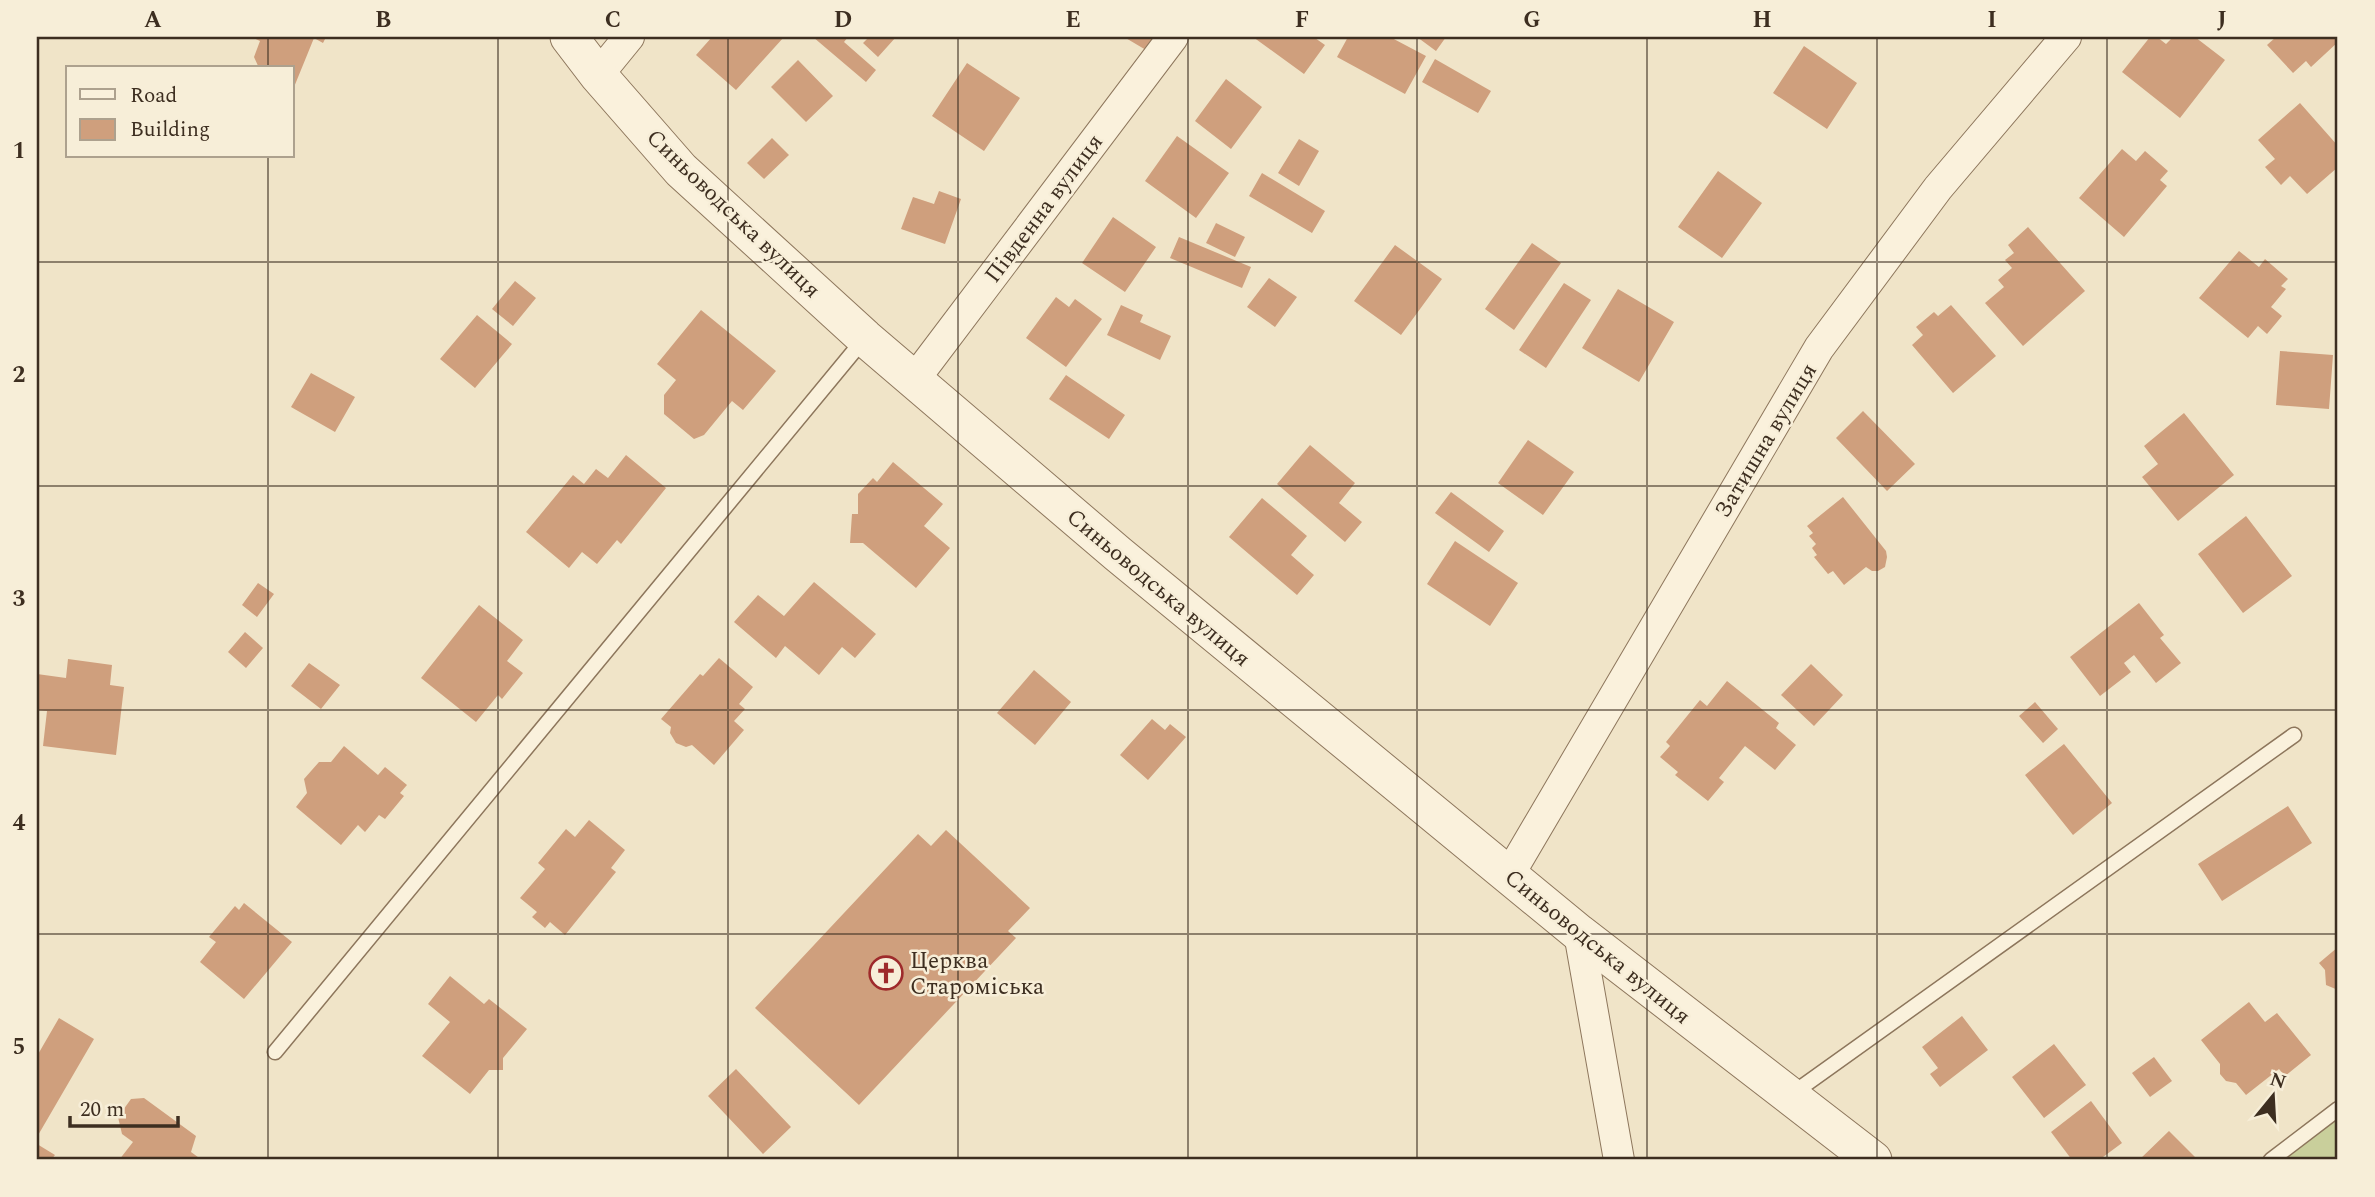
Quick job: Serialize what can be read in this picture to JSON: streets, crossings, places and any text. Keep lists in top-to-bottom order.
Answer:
{
  "streets": {
    "street": ["Південна вулиця", "Синьоводська вулиця", "Затишна вулиця"]
  },
  "crossings": [
    ["Південна вулиця", "Синьоводська вулиця"],
    ["Синьоводська вулиця", "Затишна вулиця"]
  ],
  "places": {
    "church": ["Церква Староміська"]
  },
  "legend": ["Road", "Building"],
  "scale_bar": "20 m",
  "north": "top",
  "grid": {
    "columns": [
      "A",
      "B",
      "C",
      "D",
      "E",
      "F",
      "G",
      "H",
      "I",
      "J"
    ],
    "rows": [
      "1",
      "2",
      "3",
      "4",
      "5"
    ]
  }
}
